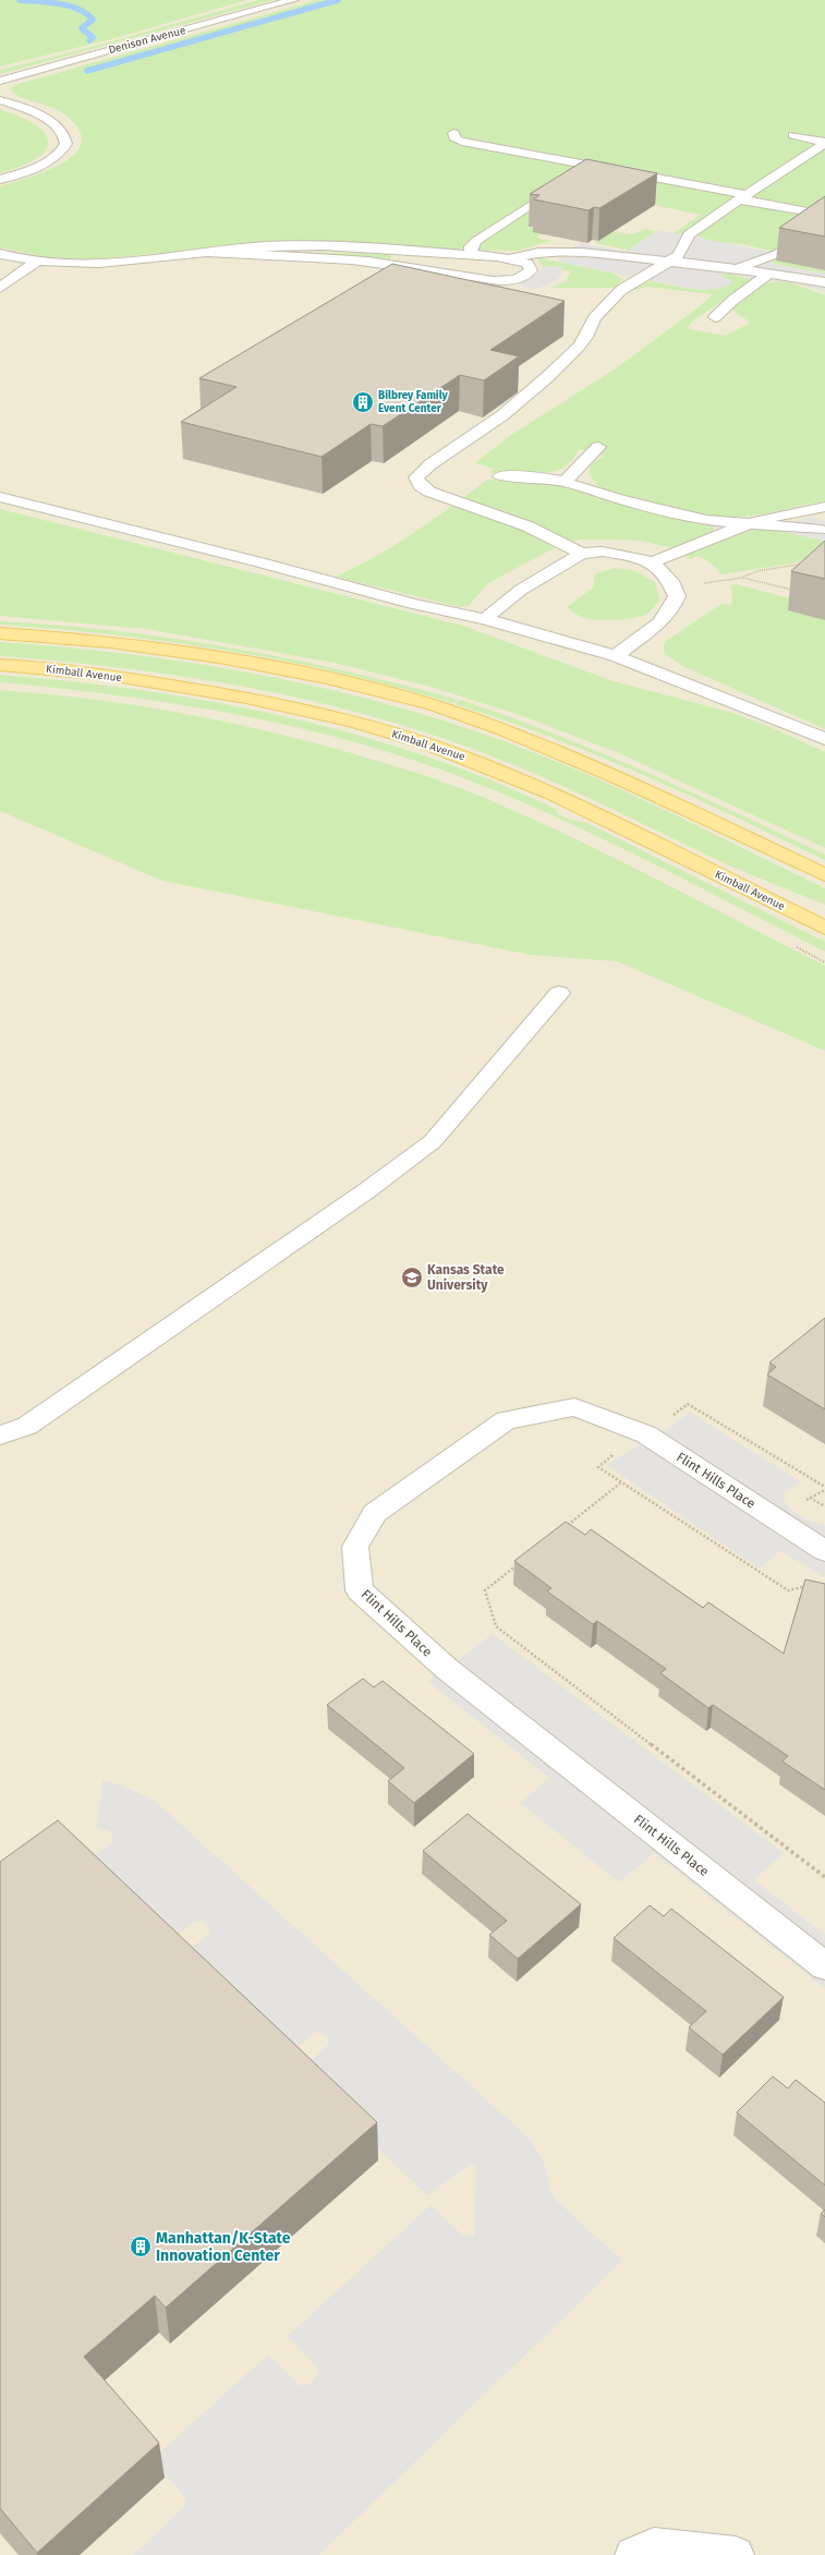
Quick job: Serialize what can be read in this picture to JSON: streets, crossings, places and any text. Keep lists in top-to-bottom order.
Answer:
{
  "streets": {
    "main road": ["Kimball Avenue"],
    "street": ["Denison Avenue", "Flint Hills Place"]
  },
  "places": {
    "building": ["Bilbrey Family Event Center", "Manhattan/K-State Innovation Center"],
    "school or university": ["Kansas State University"]
  }
}
